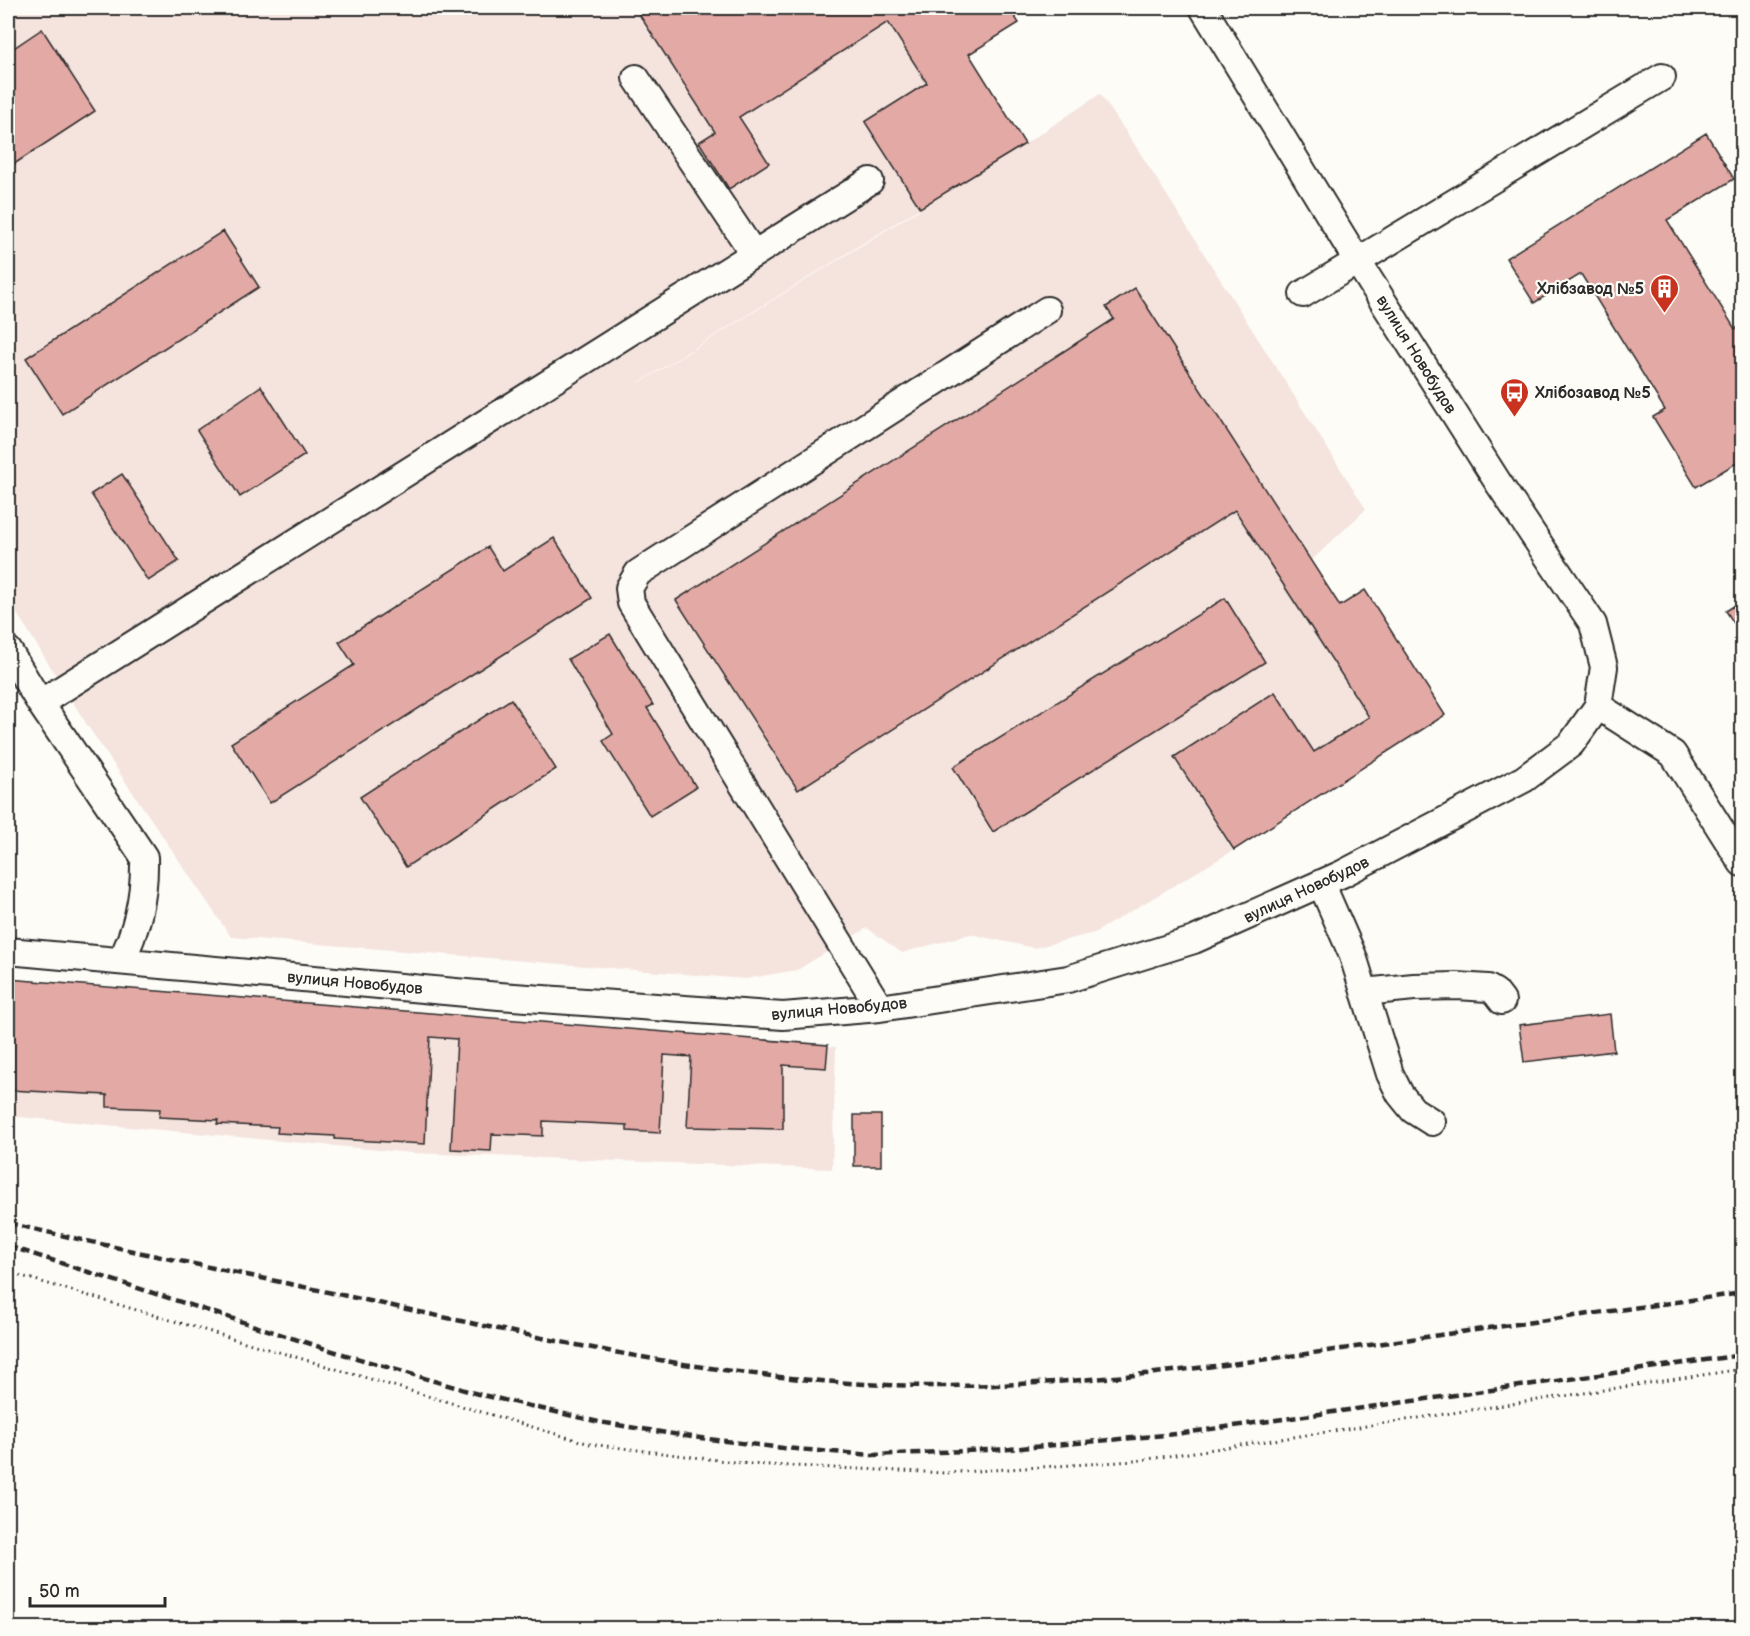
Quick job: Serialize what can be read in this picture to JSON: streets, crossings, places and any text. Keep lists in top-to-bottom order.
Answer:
{
  "streets": {
    "street": ["вулиця Новобудов"]
  },
  "places": {
    "building": ["Хлібзавод №5"],
    "bus stop": ["Хлібозавод №5"]
  },
  "scale_bar": "50 m"
}
